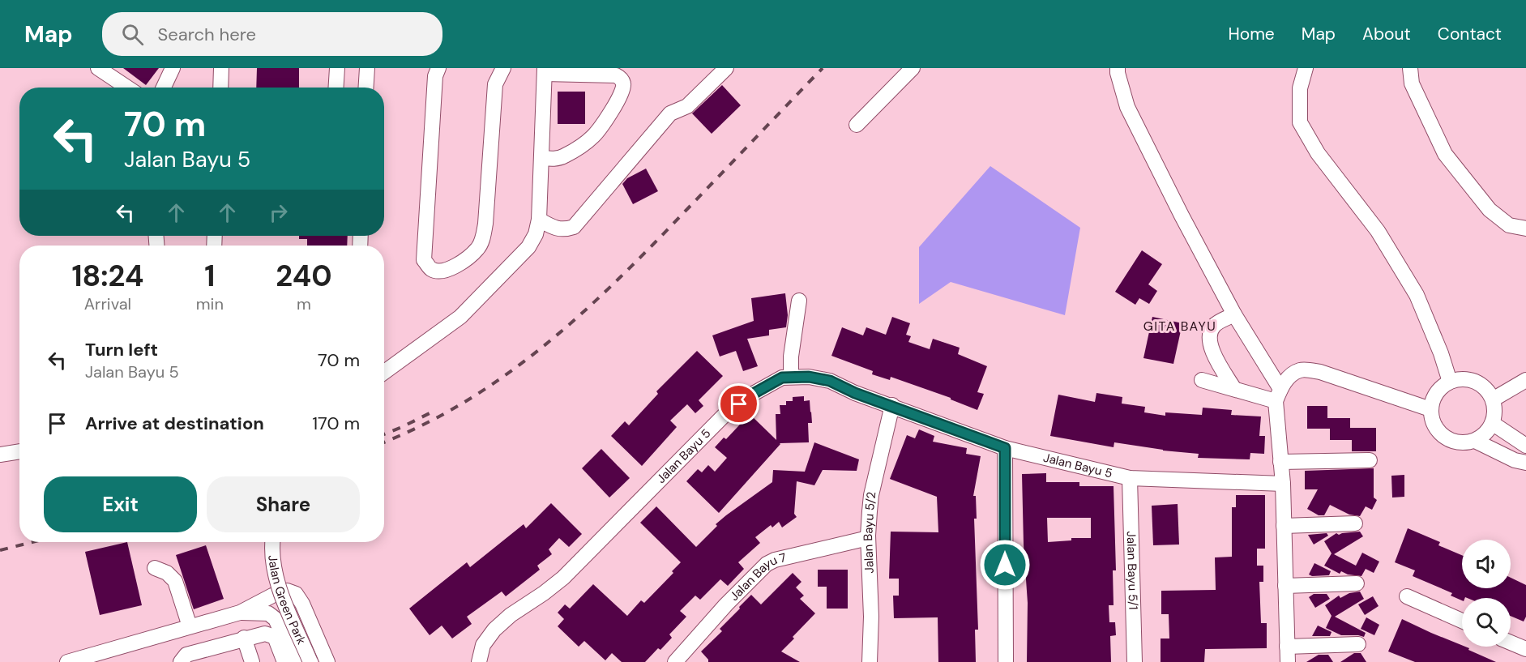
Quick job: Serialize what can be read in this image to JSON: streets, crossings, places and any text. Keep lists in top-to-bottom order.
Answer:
{
  "streets": {
    "street": [
      "Jalan Bayu 5",
      "Jalan Bayu 5/2",
      "Jalan Bayu 5/1",
      "Jalan Bayu 7",
      "Jalan Green Park"
    ]
  },
  "crossings": [
    ["Jalan Bayu 5", "Jalan Bayu 5/2"],
    ["Jalan Bayu 5", "Jalan Bayu 5/1"],
    ["Jalan Bayu 5/2", "Jalan Bayu 7"]
  ],
  "districts": ["GITA BAYU"],
  "page": {
    "header": "Map",
    "search": "Search here",
    "nav": [
      "Home",
      "Map",
      "About",
      "Contact"
    ],
    "turn": ["70 m", "Jalan Bayu 5"],
    "eta": [
      "18:24",
      "Arrival",
      "1",
      "min",
      "240",
      "m"
    ],
    "list": [
      {
        "name": "Turn left",
        "note": "Jalan Bayu 5",
        "value": "70 m"
      },
      {
        "name": "Arrive at destination",
        "value": "170 m"
      }
    ],
    "buttons": ["Exit", "Share"]
  }
}
